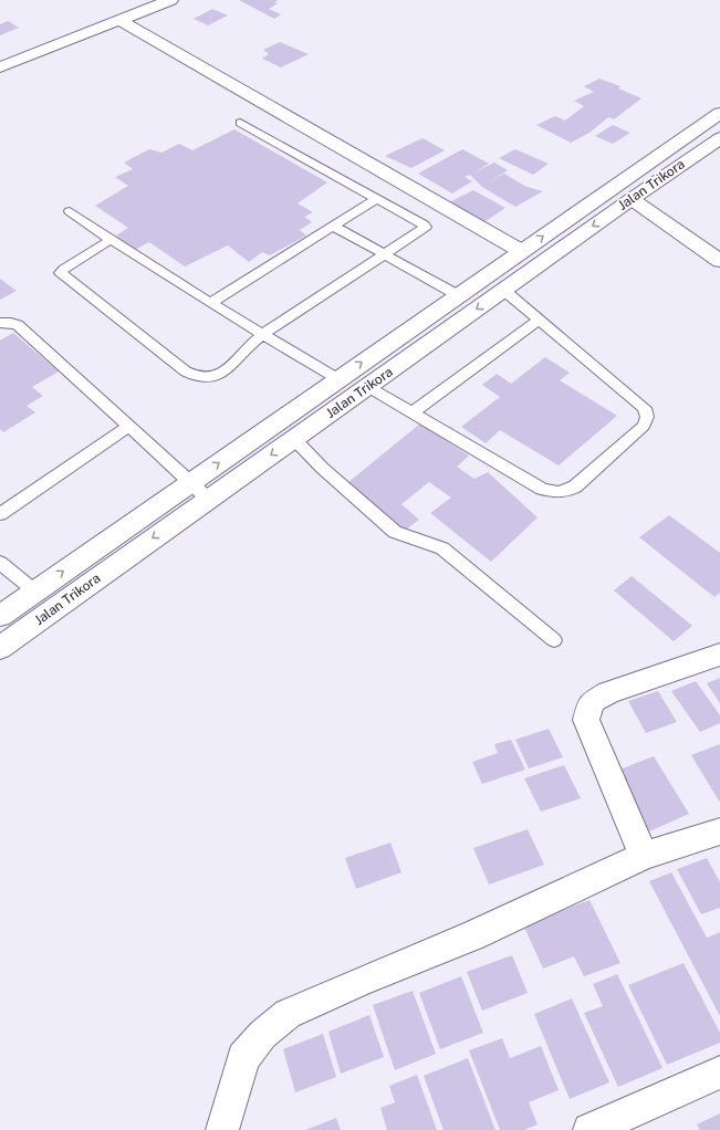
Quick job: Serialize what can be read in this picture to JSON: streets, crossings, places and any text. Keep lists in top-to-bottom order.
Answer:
{
  "streets": {
    "main road": ["Jalan Trikora"]
  }
}
